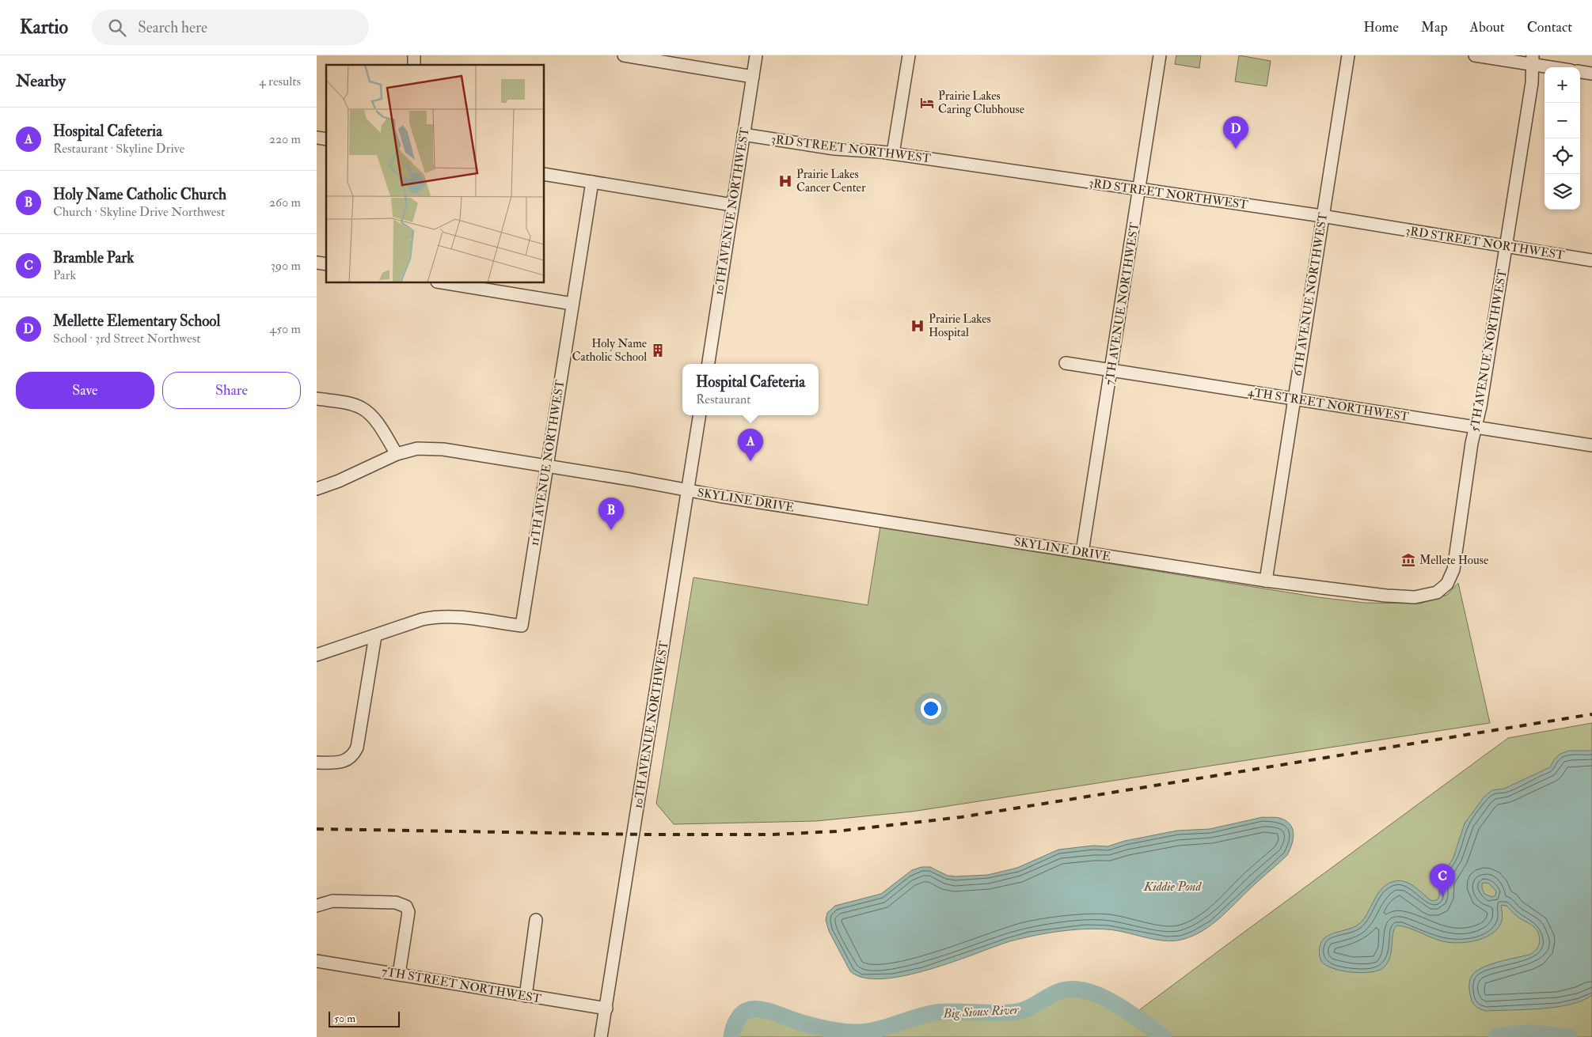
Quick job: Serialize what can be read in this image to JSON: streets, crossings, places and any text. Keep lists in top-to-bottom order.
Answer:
{
  "streets": {
    "street": [
      "3RD STREET NORTHWEST",
      "10TH AVENUE NORTHWEST",
      "6TH AVENUE NORTHWEST",
      "7TH AVENUE NORTHWEST",
      "5TH AVENUE NORTHWEST",
      "4TH STREET NORTHWEST",
      "11TH AVENUE NORTHWEST",
      "SKYLINE DRIVE",
      "7TH STREET NORTHWEST"
    ]
  },
  "crossings": [
    ["3RD STREET NORTHWEST", "10TH AVENUE NORTHWEST"],
    ["3RD STREET NORTHWEST", "6TH AVENUE NORTHWEST"],
    ["3RD STREET NORTHWEST", "7TH AVENUE NORTHWEST"],
    ["3RD STREET NORTHWEST", "5TH AVENUE NORTHWEST"],
    ["10TH AVENUE NORTHWEST", "SKYLINE DRIVE"],
    ["10TH AVENUE NORTHWEST", "7TH STREET NORTHWEST"],
    ["6TH AVENUE NORTHWEST", "4TH STREET NORTHWEST"],
    ["6TH AVENUE NORTHWEST", "SKYLINE DRIVE"],
    ["7TH AVENUE NORTHWEST", "4TH STREET NORTHWEST"],
    ["7TH AVENUE NORTHWEST", "SKYLINE DRIVE"],
    ["5TH AVENUE NORTHWEST", "4TH STREET NORTHWEST"],
    ["5TH AVENUE NORTHWEST", "SKYLINE DRIVE"],
    ["11TH AVENUE NORTHWEST", "SKYLINE DRIVE"]
  ],
  "water": ["Kiddie Pond", "Big Sioux River"],
  "places": {
    "hotel": ["Prairie Lakes Caring Clubhouse"],
    "hospital": ["Prairie Lakes Cancer Center", "Prairie Lakes Hospital"],
    "building": ["Holy Name Catholic School"],
    "museum": ["Mellete House"]
  },
  "scale_bar": "50 m",
  "page": {
    "header": "Kartio",
    "search": "Search here",
    "nav": [
      "Home",
      "Map",
      "About",
      "Contact"
    ],
    "heading": ["Nearby", "4 results"],
    "map_buttons": ["+", "−"],
    "list": [
      {
        "mark": "A",
        "name": "Hospital Cafeteria",
        "note": "Restaurant · Skyline Drive",
        "value": "220 m"
      },
      {
        "mark": "B",
        "name": "Holy Name Catholic Church",
        "note": "Church · Skyline Drive Northwest",
        "value": "260 m"
      },
      {
        "mark": "C",
        "name": "Bramble Park",
        "note": "Park",
        "value": "390 m"
      },
      {
        "mark": "D",
        "name": "Mellette Elementary School",
        "note": "School · 3rd Street Northwest",
        "value": "450 m"
      }
    ],
    "pins": [
      "D",
      "A",
      "B",
      "C"
    ],
    "buttons": ["Save", "Share"],
    "popup": ["Hospital Cafeteria", "Restaurant"],
    "scale": "50 m"
  }
}
